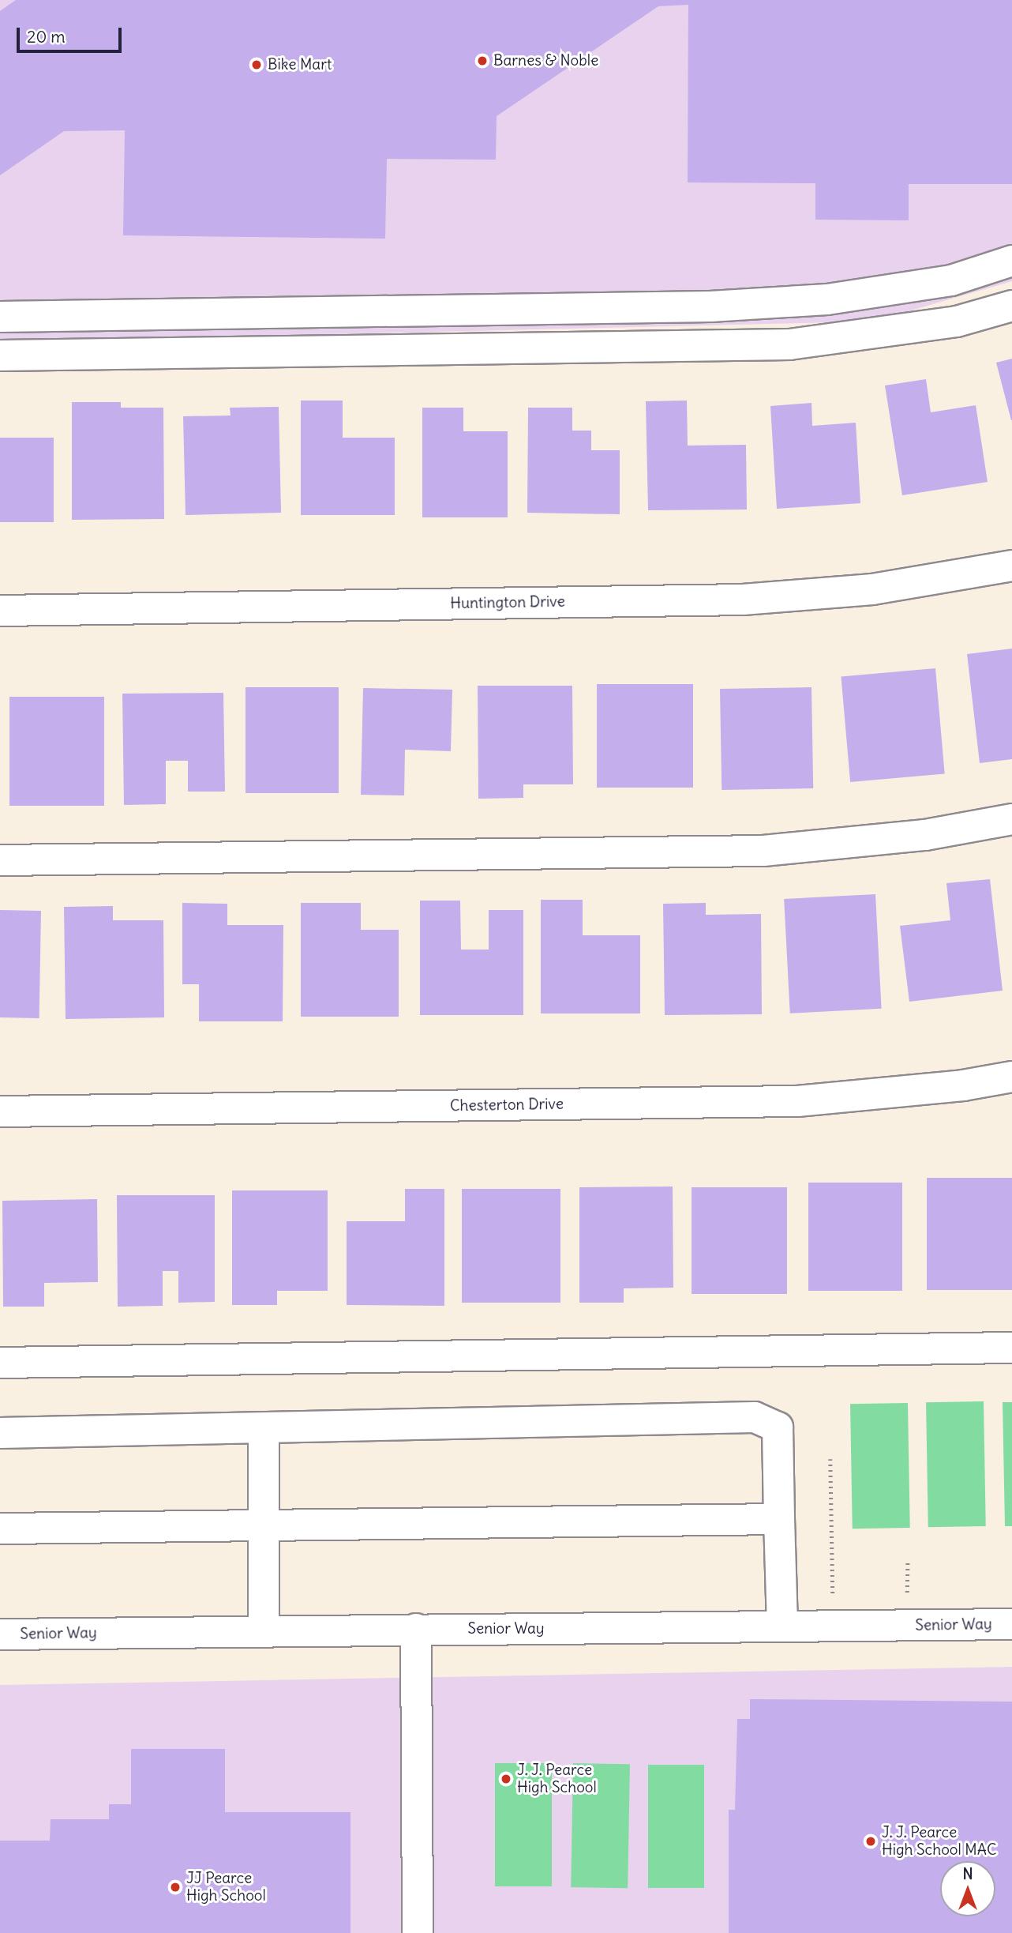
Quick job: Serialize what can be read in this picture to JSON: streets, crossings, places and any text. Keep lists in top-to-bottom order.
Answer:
{
  "streets": {
    "street": ["Huntington Drive", "Chesterton Drive", "Senior Way"]
  },
  "places": [
    "Barnes & Noble",
    "Bike Mart",
    "J. J. Pearce High School",
    "J. J. Pearce High School MAC",
    "JJ Pearce High School"
  ],
  "scale_bar": "20 m",
  "north": "top"
}
